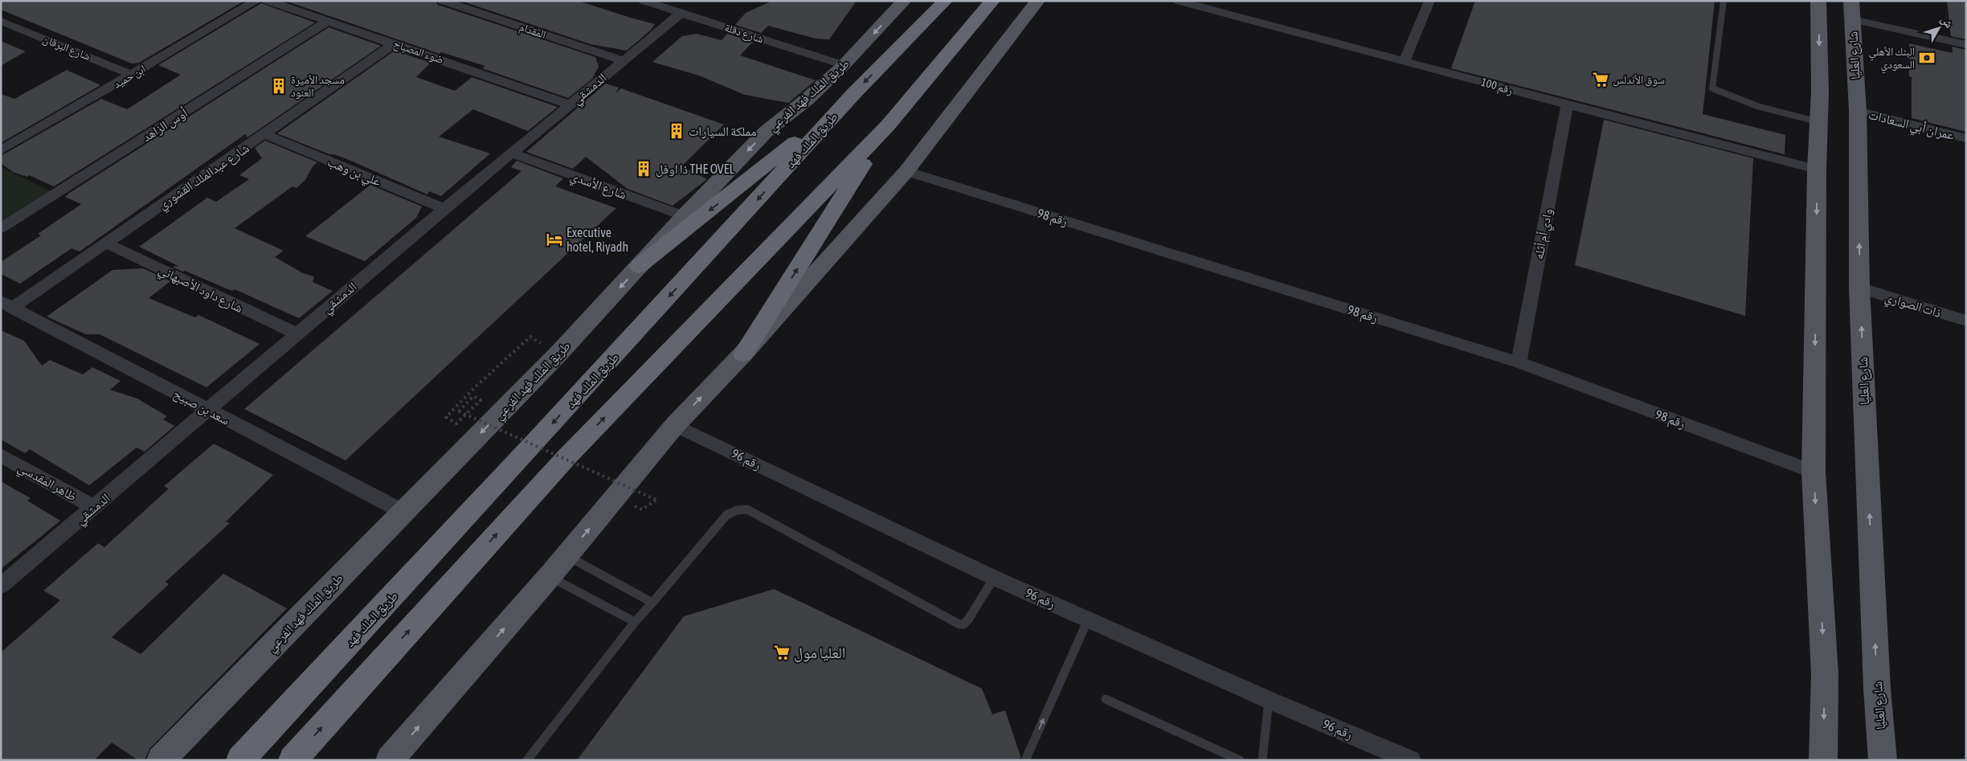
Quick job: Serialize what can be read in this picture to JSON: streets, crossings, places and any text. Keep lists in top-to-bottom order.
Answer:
{
  "streets": {
    "highway": ["طريق الملك فهد"],
    "main road": ["شارع العليا", "طريق الملك فهد الفرعي"],
    "street": [
      "المقدام",
      "شارع دقلة",
      "شارع البرقان",
      "ضوء المصباح",
      "ابن حميد",
      "رقم 100",
      "الدمشقي",
      "أوس الزاهد",
      "عمران أبي السعادات",
      "علي بن وهب",
      "شارع عبدالملك القشوري",
      "شارع الأسدي",
      "رقم 98",
      "وادي أم أثله",
      "شارع داود الأصبهاني",
      "ذات الصواري",
      "سعد بن صبيح",
      "رقم 96",
      "ظاهر المقدسي"
    ]
  },
  "crossings": [
    ["المقدام", "الدمشقي"],
    ["شارع دقلة", "الدمشقي"],
    ["شارع دقلة", "طريق الملك فهد الفرعي"],
    ["شارع البرقان", "ابن حميد"],
    ["ضوء المصباح", "الدمشقي"],
    ["ضوء المصباح", "أوس الزاهد"],
    ["ضوء المصباح", "شارع عبدالملك القشوري"],
    ["شارع العليا", "عمران أبي السعادات"],
    ["شارع العليا", "ذات الصواري"],
    ["رقم 100", "وادي أم أثله"],
    ["الدمشقي", "علي بن وهب"],
    ["الدمشقي", "شارع الأسدي"],
    ["الدمشقي", "شارع داود الأصبهاني"],
    ["الدمشقي", "سعد بن صبيح"],
    ["الدمشقي", "ظاهر المقدسي"],
    ["طريق الملك فهد الفرعي", "شارع الأسدي"],
    ["طريق الملك فهد الفرعي", "سعد بن صبيح"],
    ["علي بن وهب", "شارع عبدالملك القشوري"],
    ["شارع عبدالملك القشوري", "شارع داود الأصبهاني"],
    ["شارع عبدالملك القشوري", "سعد بن صبيح"],
    ["رقم 98", "وادي أم أثله"]
  ],
  "places": {
    "bank": ["البنك الأهلي السعودي"],
    "supermarket": ["سوق الأندلس", "العليا مول"],
    "building": ["مسجد الأميرة العنود", "مملكة السيارات", "ذا اوفل THE OVEL"],
    "hotel": ["Executive hotel, Riyadh"]
  },
  "north": "top right"
}
